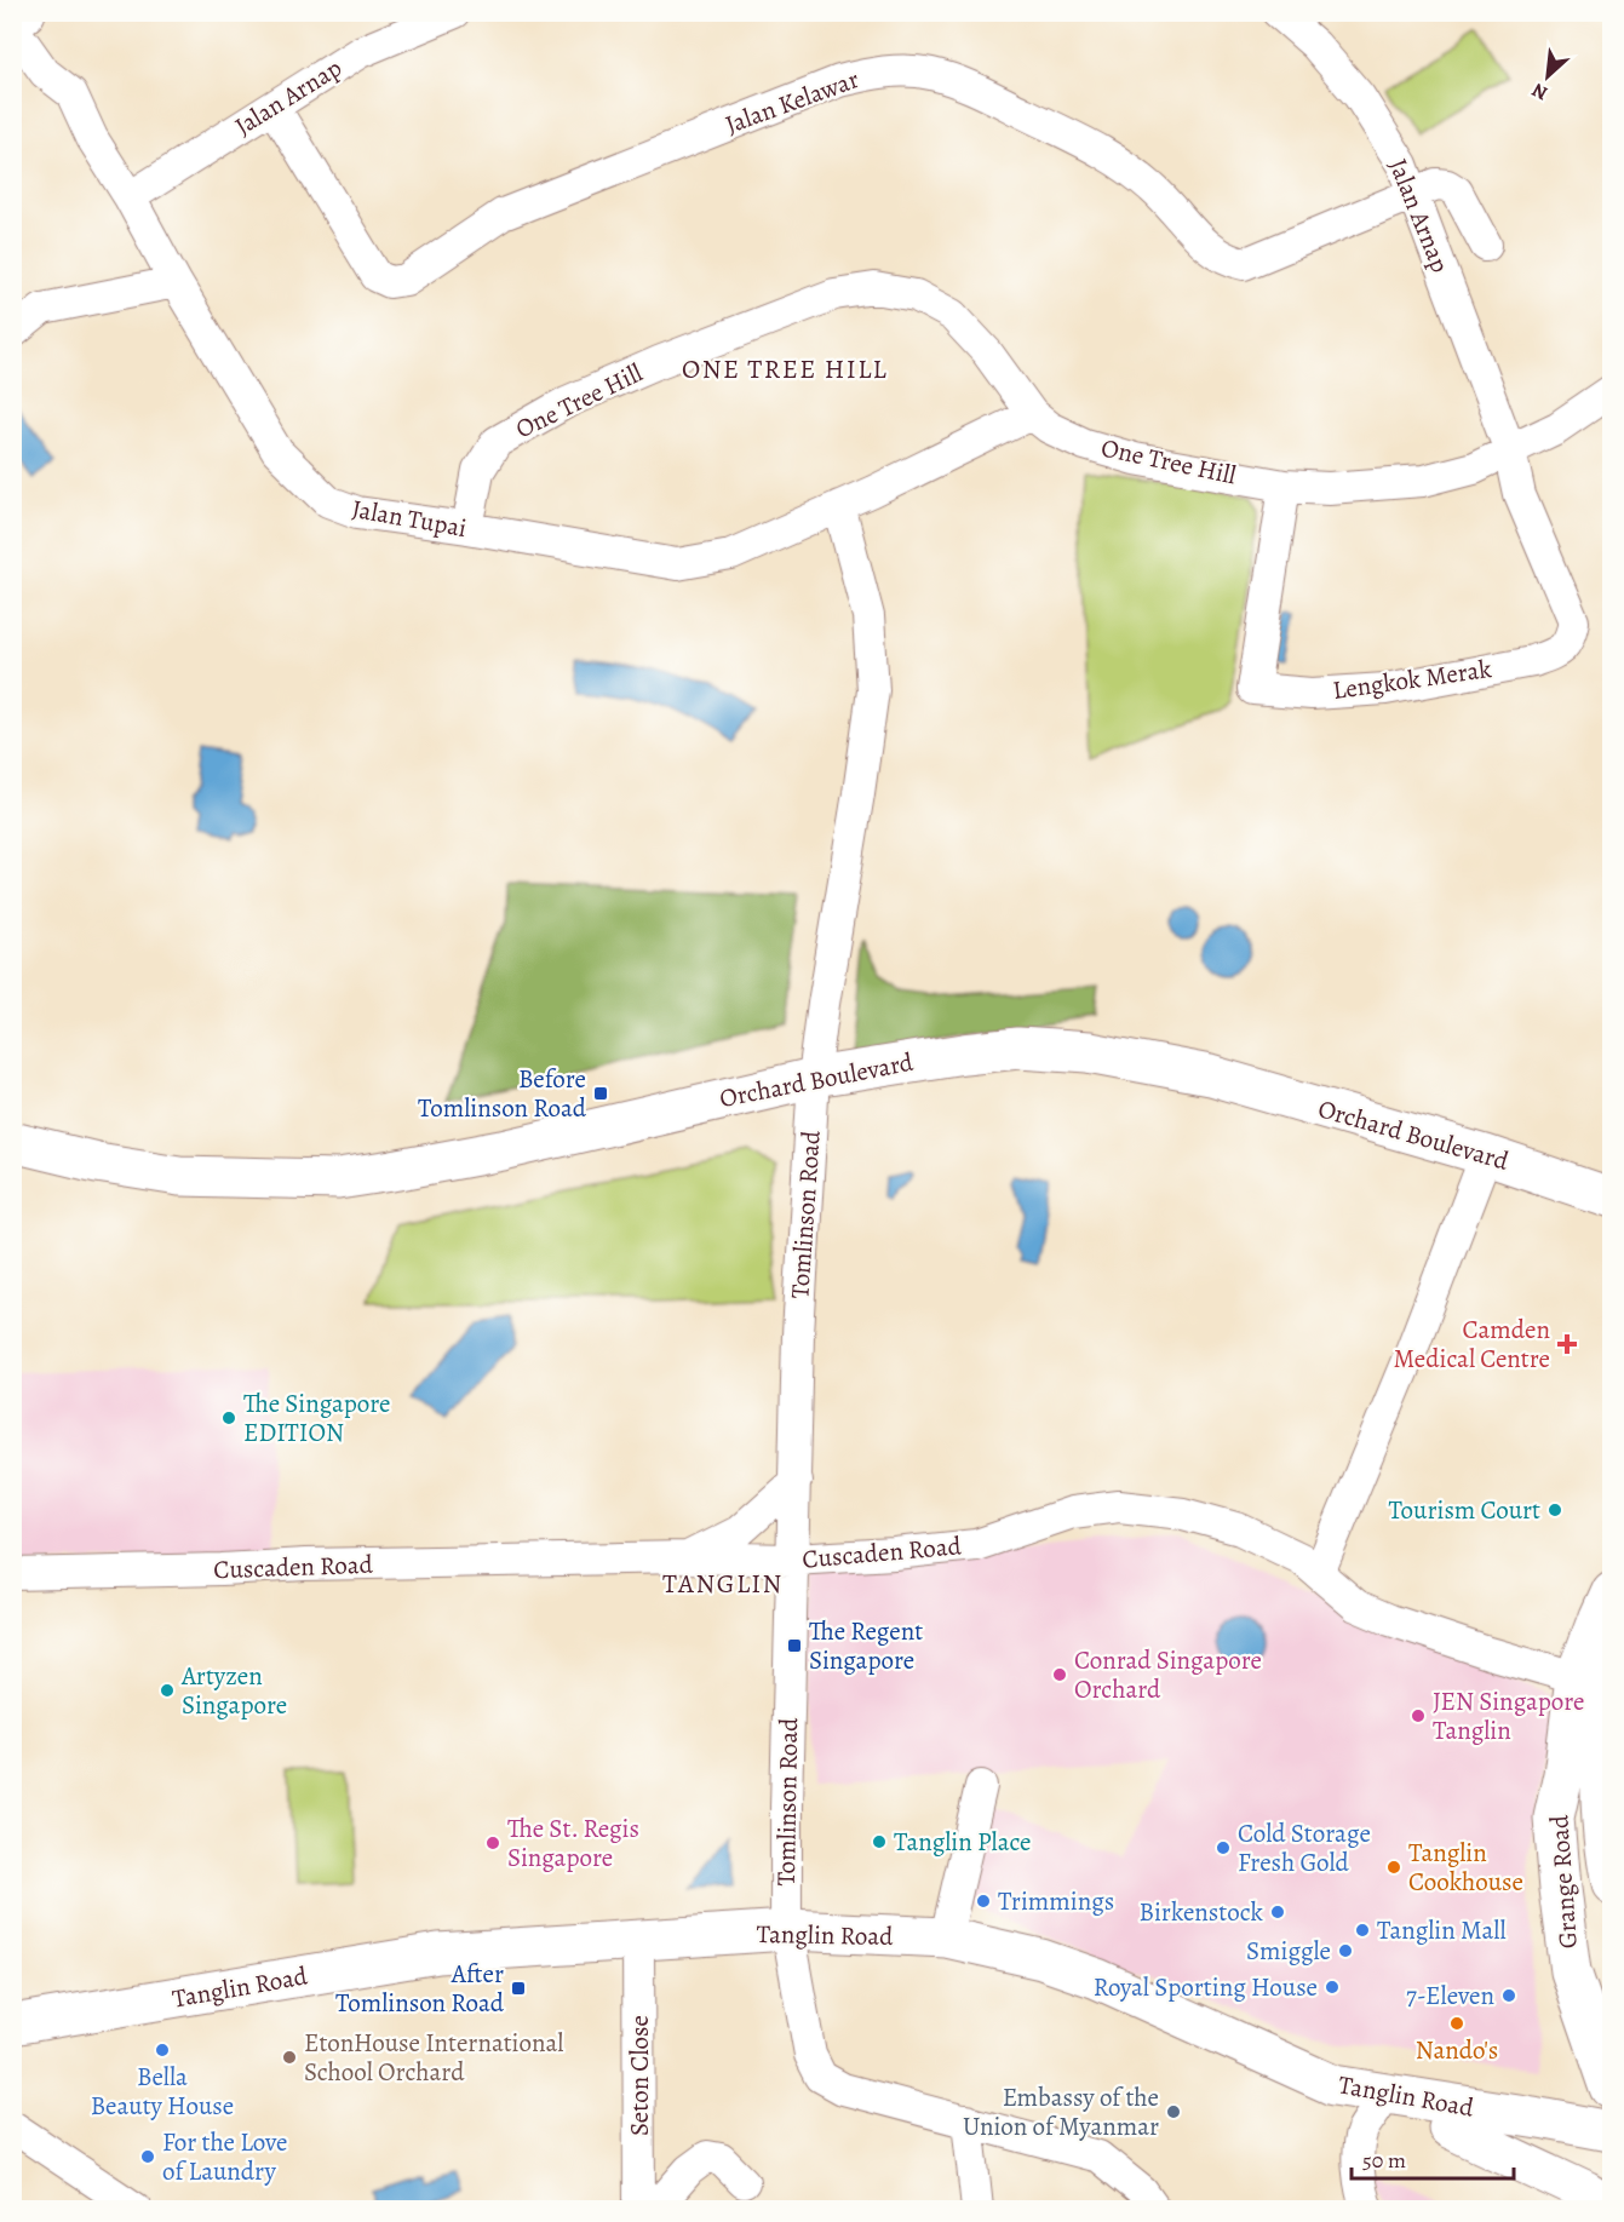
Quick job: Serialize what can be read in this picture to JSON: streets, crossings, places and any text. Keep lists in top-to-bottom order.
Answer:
{
  "streets": {
    "main road": ["Orchard Boulevard", "Grange Road", "Tanglin Road"],
    "street": [
      "Jalan Arnap",
      "Jalan Kelawar",
      "One Tree Hill",
      "Jalan Tupai",
      "Lengkok Merak",
      "Tomlinson Road",
      "Cuscaden Road",
      "Seton Close"
    ]
  },
  "crossings": [
    ["Jalan Arnap", "Jalan Kelawar"],
    ["Jalan Arnap", "One Tree Hill"],
    ["Jalan Arnap", "Jalan Tupai"],
    ["Jalan Arnap", "Lengkok Merak"],
    ["One Tree Hill", "Jalan Tupai"],
    ["One Tree Hill", "Lengkok Merak"],
    ["Jalan Tupai", "Tomlinson Road"],
    ["Orchard Boulevard", "Tomlinson Road"],
    ["Tomlinson Road", "Cuscaden Road"],
    ["Tomlinson Road", "Tanglin Road"],
    ["Cuscaden Road", "Grange Road"],
    ["Tanglin Road", "Seton Close"]
  ],
  "districts": ["ONE TREE HILL", "TANGLIN"],
  "places": {
    "transit": ["Before Tomlinson Road", "The Regent Singapore", "After Tomlinson Road"],
    "health": ["Camden Medical Centre"],
    "other": [
      "The Singapore EDITION",
      "Tourism Court",
      "Conrad Singapore Orchard",
      "Artyzen Singapore",
      "JEN Singapore Tanglin",
      "Tanglin Place",
      "The St. Regis Singapore",
      "Cold Storage Fresh Gold",
      "Tanglin Cookhouse",
      "Trimmings",
      "Birkenstock",
      "Tanglin Mall",
      "Smiggle",
      "Royal Sporting House",
      "7-Eleven",
      "Nando's",
      "Bella Beauty House",
      "EtonHouse International School Orchard",
      "Embassy of the Union of Myanmar",
      "For the Love of Laundry"
    ]
  },
  "scale_bar": "50 m",
  "north": "bottom left"
}
